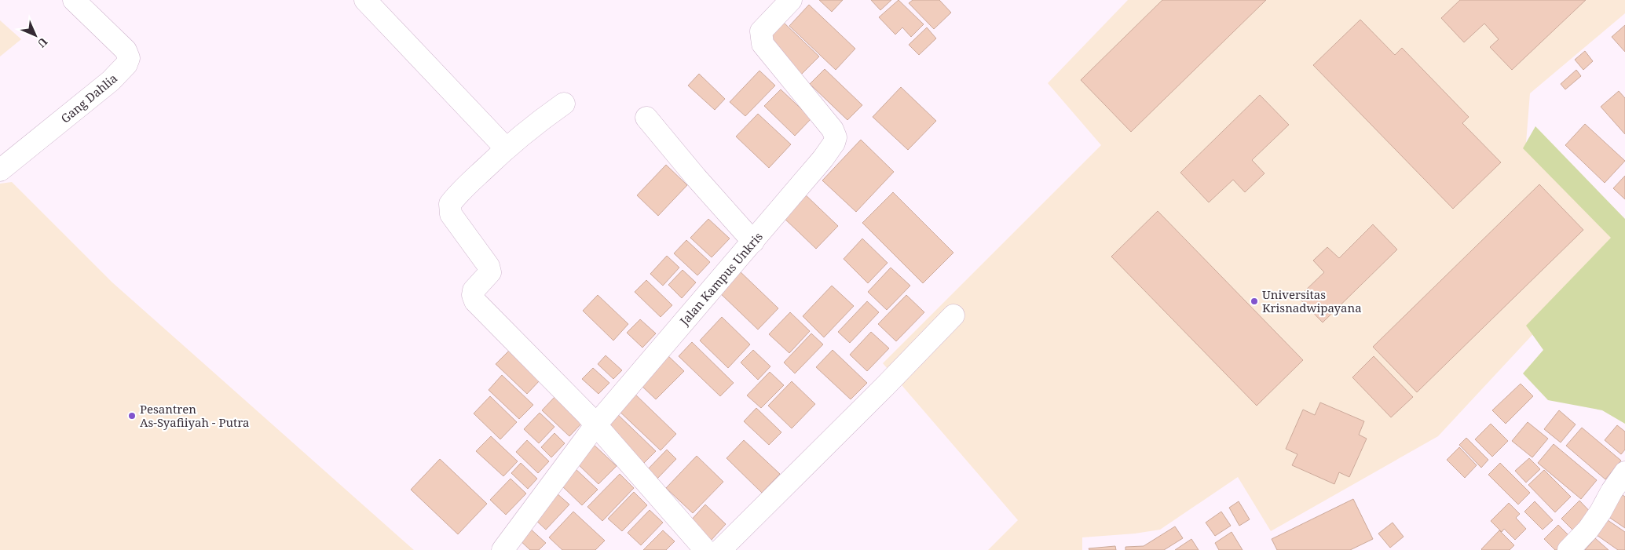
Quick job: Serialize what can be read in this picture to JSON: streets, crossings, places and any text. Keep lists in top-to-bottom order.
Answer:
{
  "streets": {
    "street": ["Gang Dahlia", "Jalan Kampus Unkris"]
  },
  "places": ["Universitas Krisnadwipayana", "Pesantren As-Syafiiyah - Putra"],
  "north": "bottom right"
}
